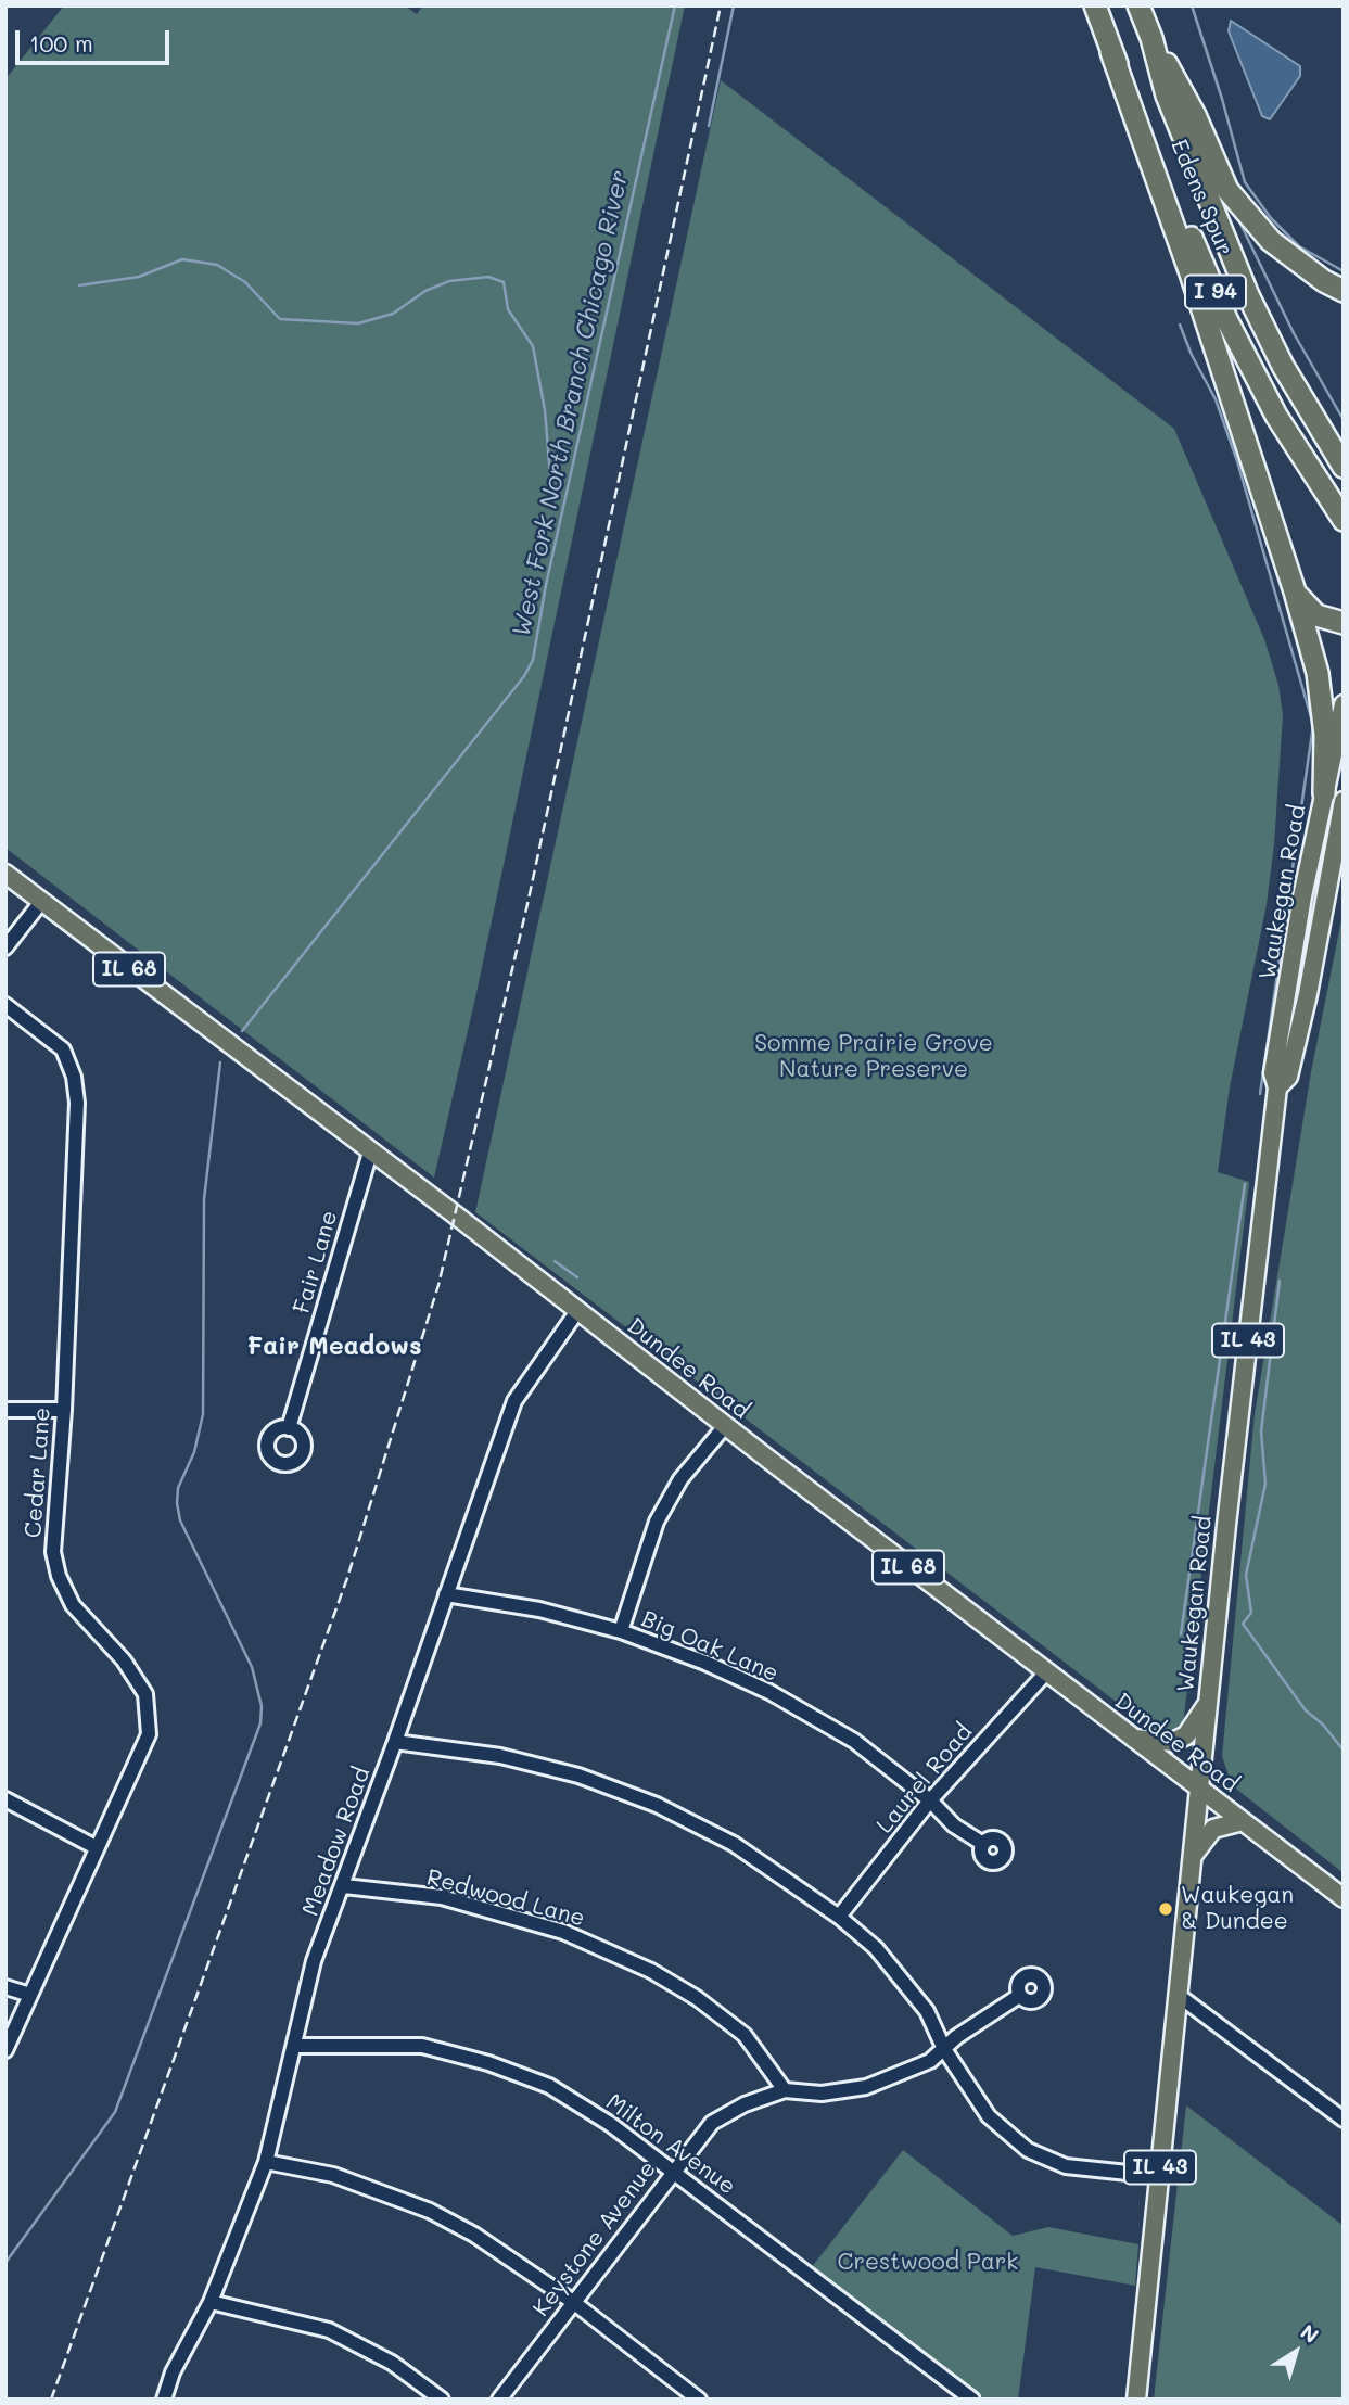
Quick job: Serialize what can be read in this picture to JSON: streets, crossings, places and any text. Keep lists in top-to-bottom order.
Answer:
{
  "streets": {
    "highway": ["Edens Spur", "I 94"],
    "main road": [
      "Waukegan Road",
      "IL 68",
      "IL 43",
      "Dundee Road"
    ],
    "street": [
      "Fair Lane",
      "Cedar Lane",
      "Big Oak Lane",
      "Laurel Road",
      "Meadow Road",
      "Redwood Lane",
      "Milton Avenue",
      "Keystone Avenue"
    ]
  },
  "crossings": [
    ["Waukegan Road", "Dundee Road"],
    ["Fair Lane", "Dundee Road"],
    ["Dundee Road", "Laurel Road"],
    ["Dundee Road", "Meadow Road"],
    ["Big Oak Lane", "Laurel Road"],
    ["Big Oak Lane", "Meadow Road"],
    ["Meadow Road", "Redwood Lane"],
    ["Meadow Road", "Milton Avenue"],
    ["Redwood Lane", "Keystone Avenue"],
    ["Milton Avenue", "Keystone Avenue"]
  ],
  "districts": ["Fair Meadows"],
  "water": ["West Fork North Branch Chicago River"],
  "parks": ["Somme Prairie Grove Nature Preserve", "Crestwood Park"],
  "places": ["Waukegan & Dundee"],
  "scale_bar": "100 m",
  "north": "top right"
}
